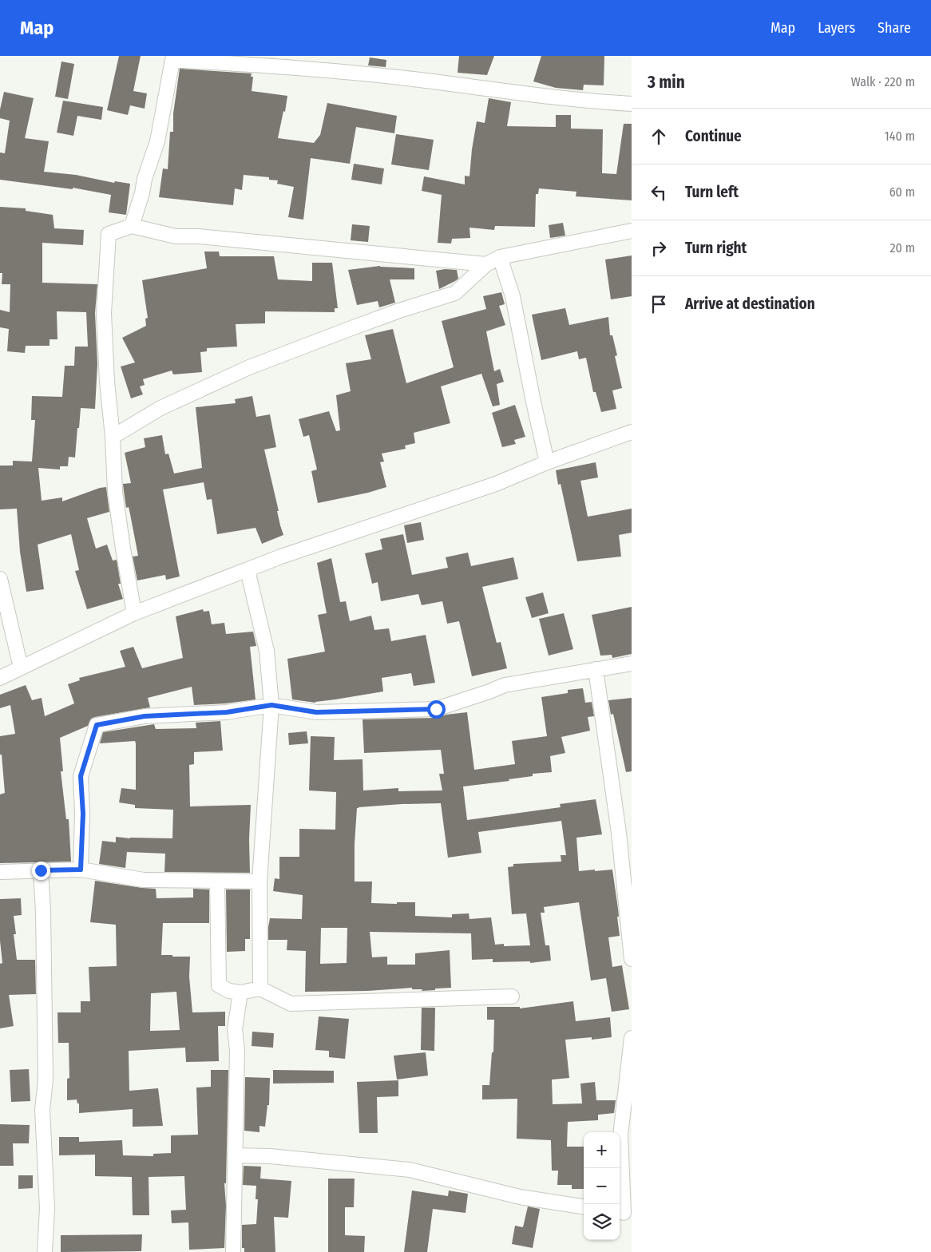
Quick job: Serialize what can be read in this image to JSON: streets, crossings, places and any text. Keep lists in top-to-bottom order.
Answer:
{
  "page": {
    "header": "Map",
    "nav": ["Map", "Layers", "Share"],
    "heading": ["3 min", "Walk · 220 m"],
    "list": [
      ["Continue", "140 m"],
      ["Turn left", "60 m"],
      ["Turn right", "20 m"],
      "Arrive at destination"
    ],
    "map_buttons": ["+", "−"]
  }
}
